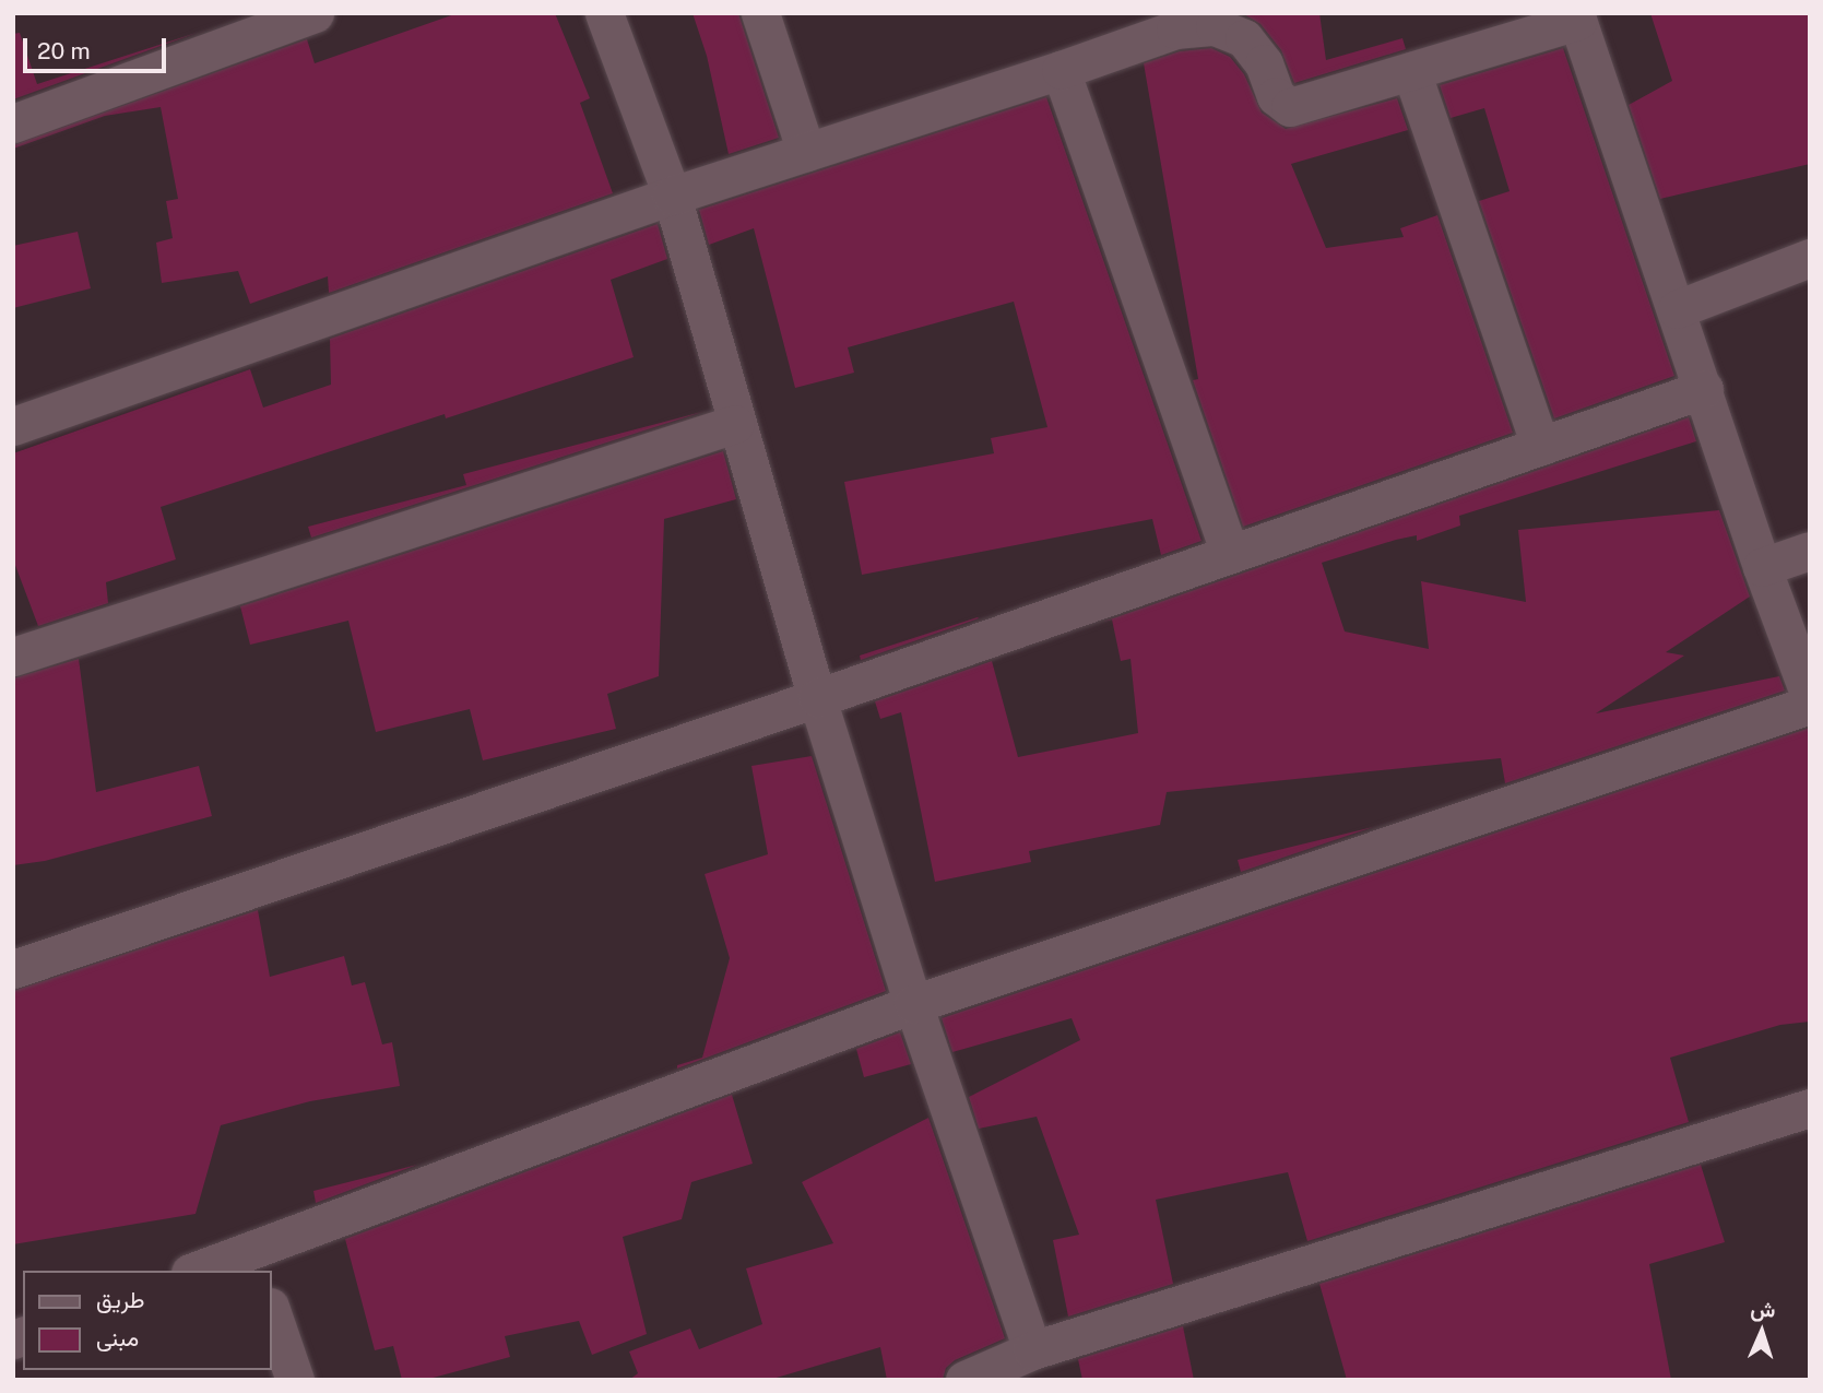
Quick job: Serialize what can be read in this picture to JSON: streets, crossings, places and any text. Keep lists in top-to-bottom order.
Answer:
{
  "legend": ["طريق", "مبنى"],
  "scale_bar": "20 m",
  "north": "top"
}
